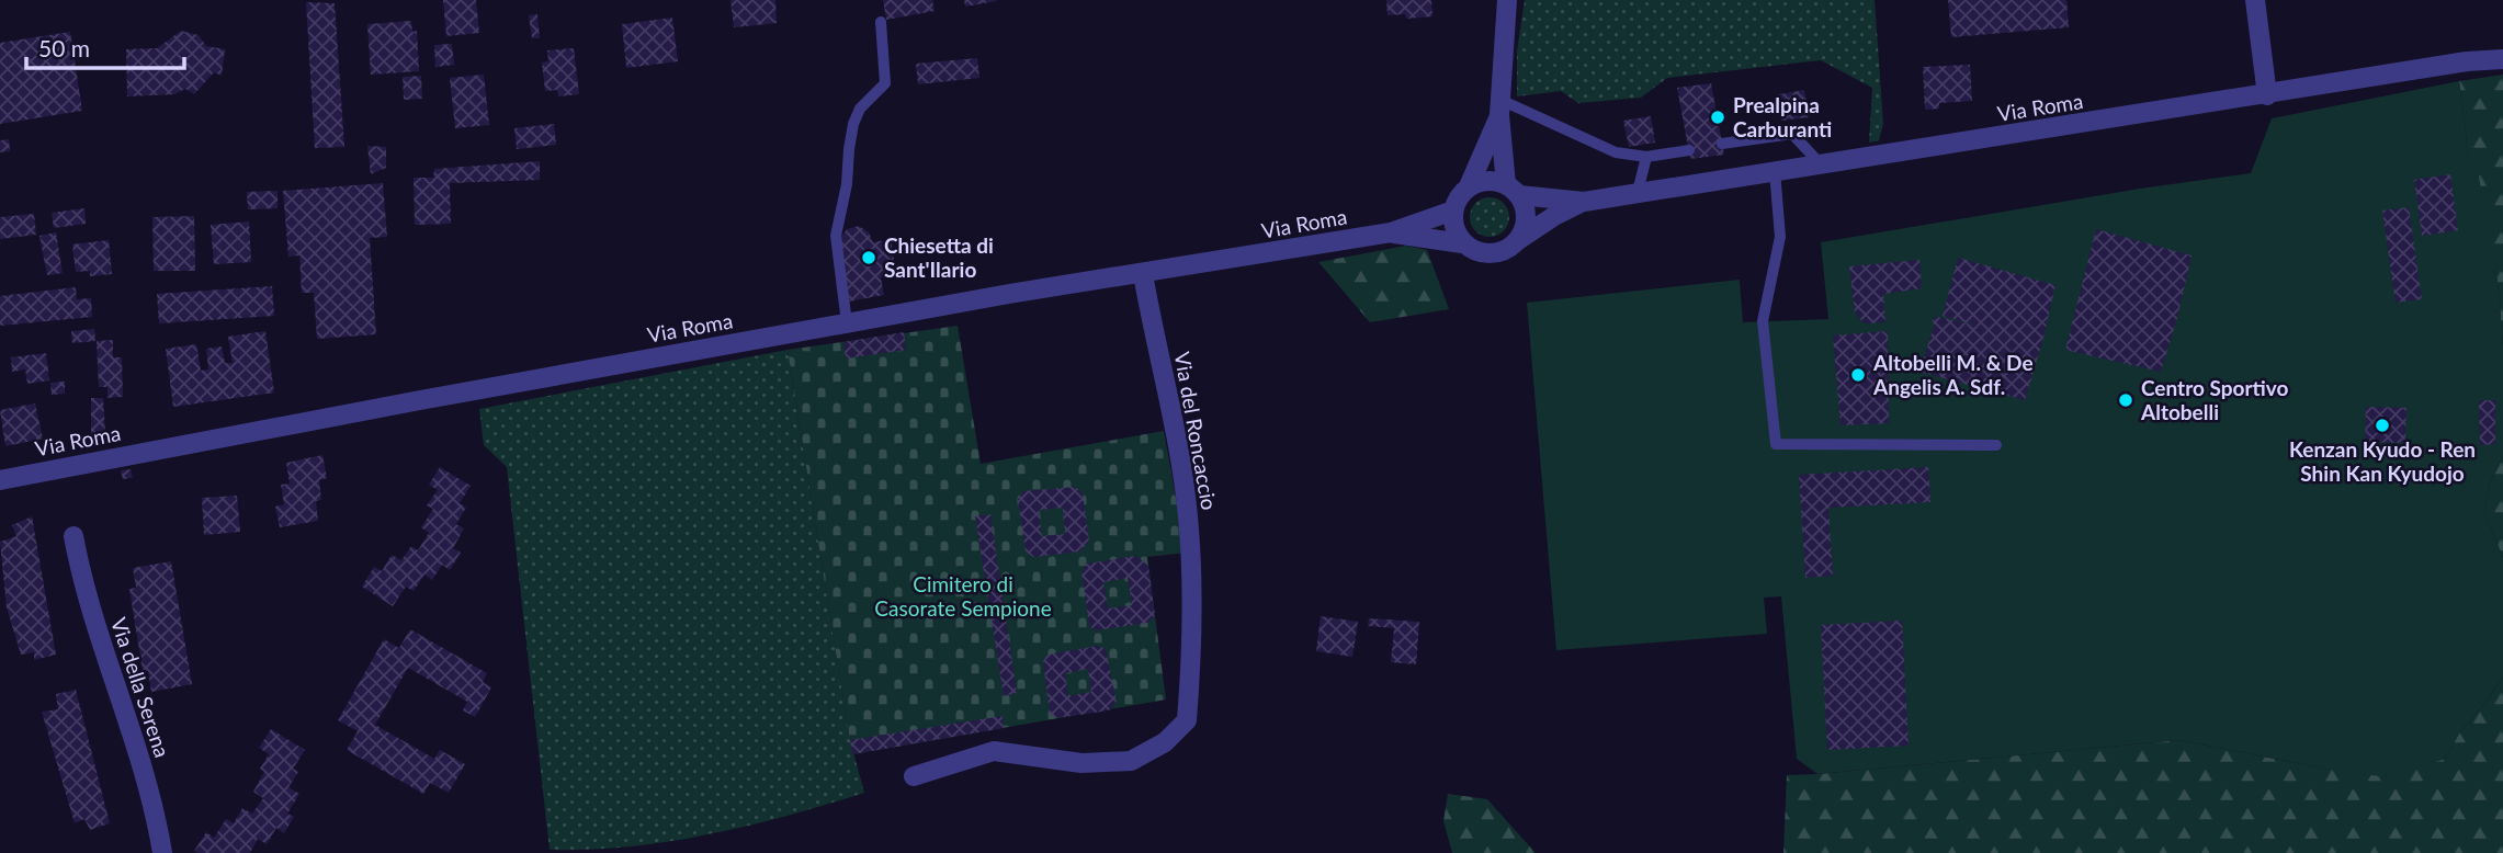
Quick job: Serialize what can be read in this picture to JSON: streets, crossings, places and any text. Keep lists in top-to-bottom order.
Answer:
{
  "streets": {
    "street": ["Via Roma", "Via del Roncaccio", "Via della Serena"]
  },
  "crossings": [
    ["Via Roma", "Via del Roncaccio"]
  ],
  "parks": ["Cimitero di Casorate Sempione"],
  "places": [
    "Prealpina Carburanti",
    "Chiesetta di Sant'Ilario",
    "Altobelli M. & De Angelis A. Sdf.",
    "Centro Sportivo Altobelli",
    "Kenzan Kyudo - Ren Shin Kan Kyudojo"
  ],
  "scale_bar": "50 m"
}
